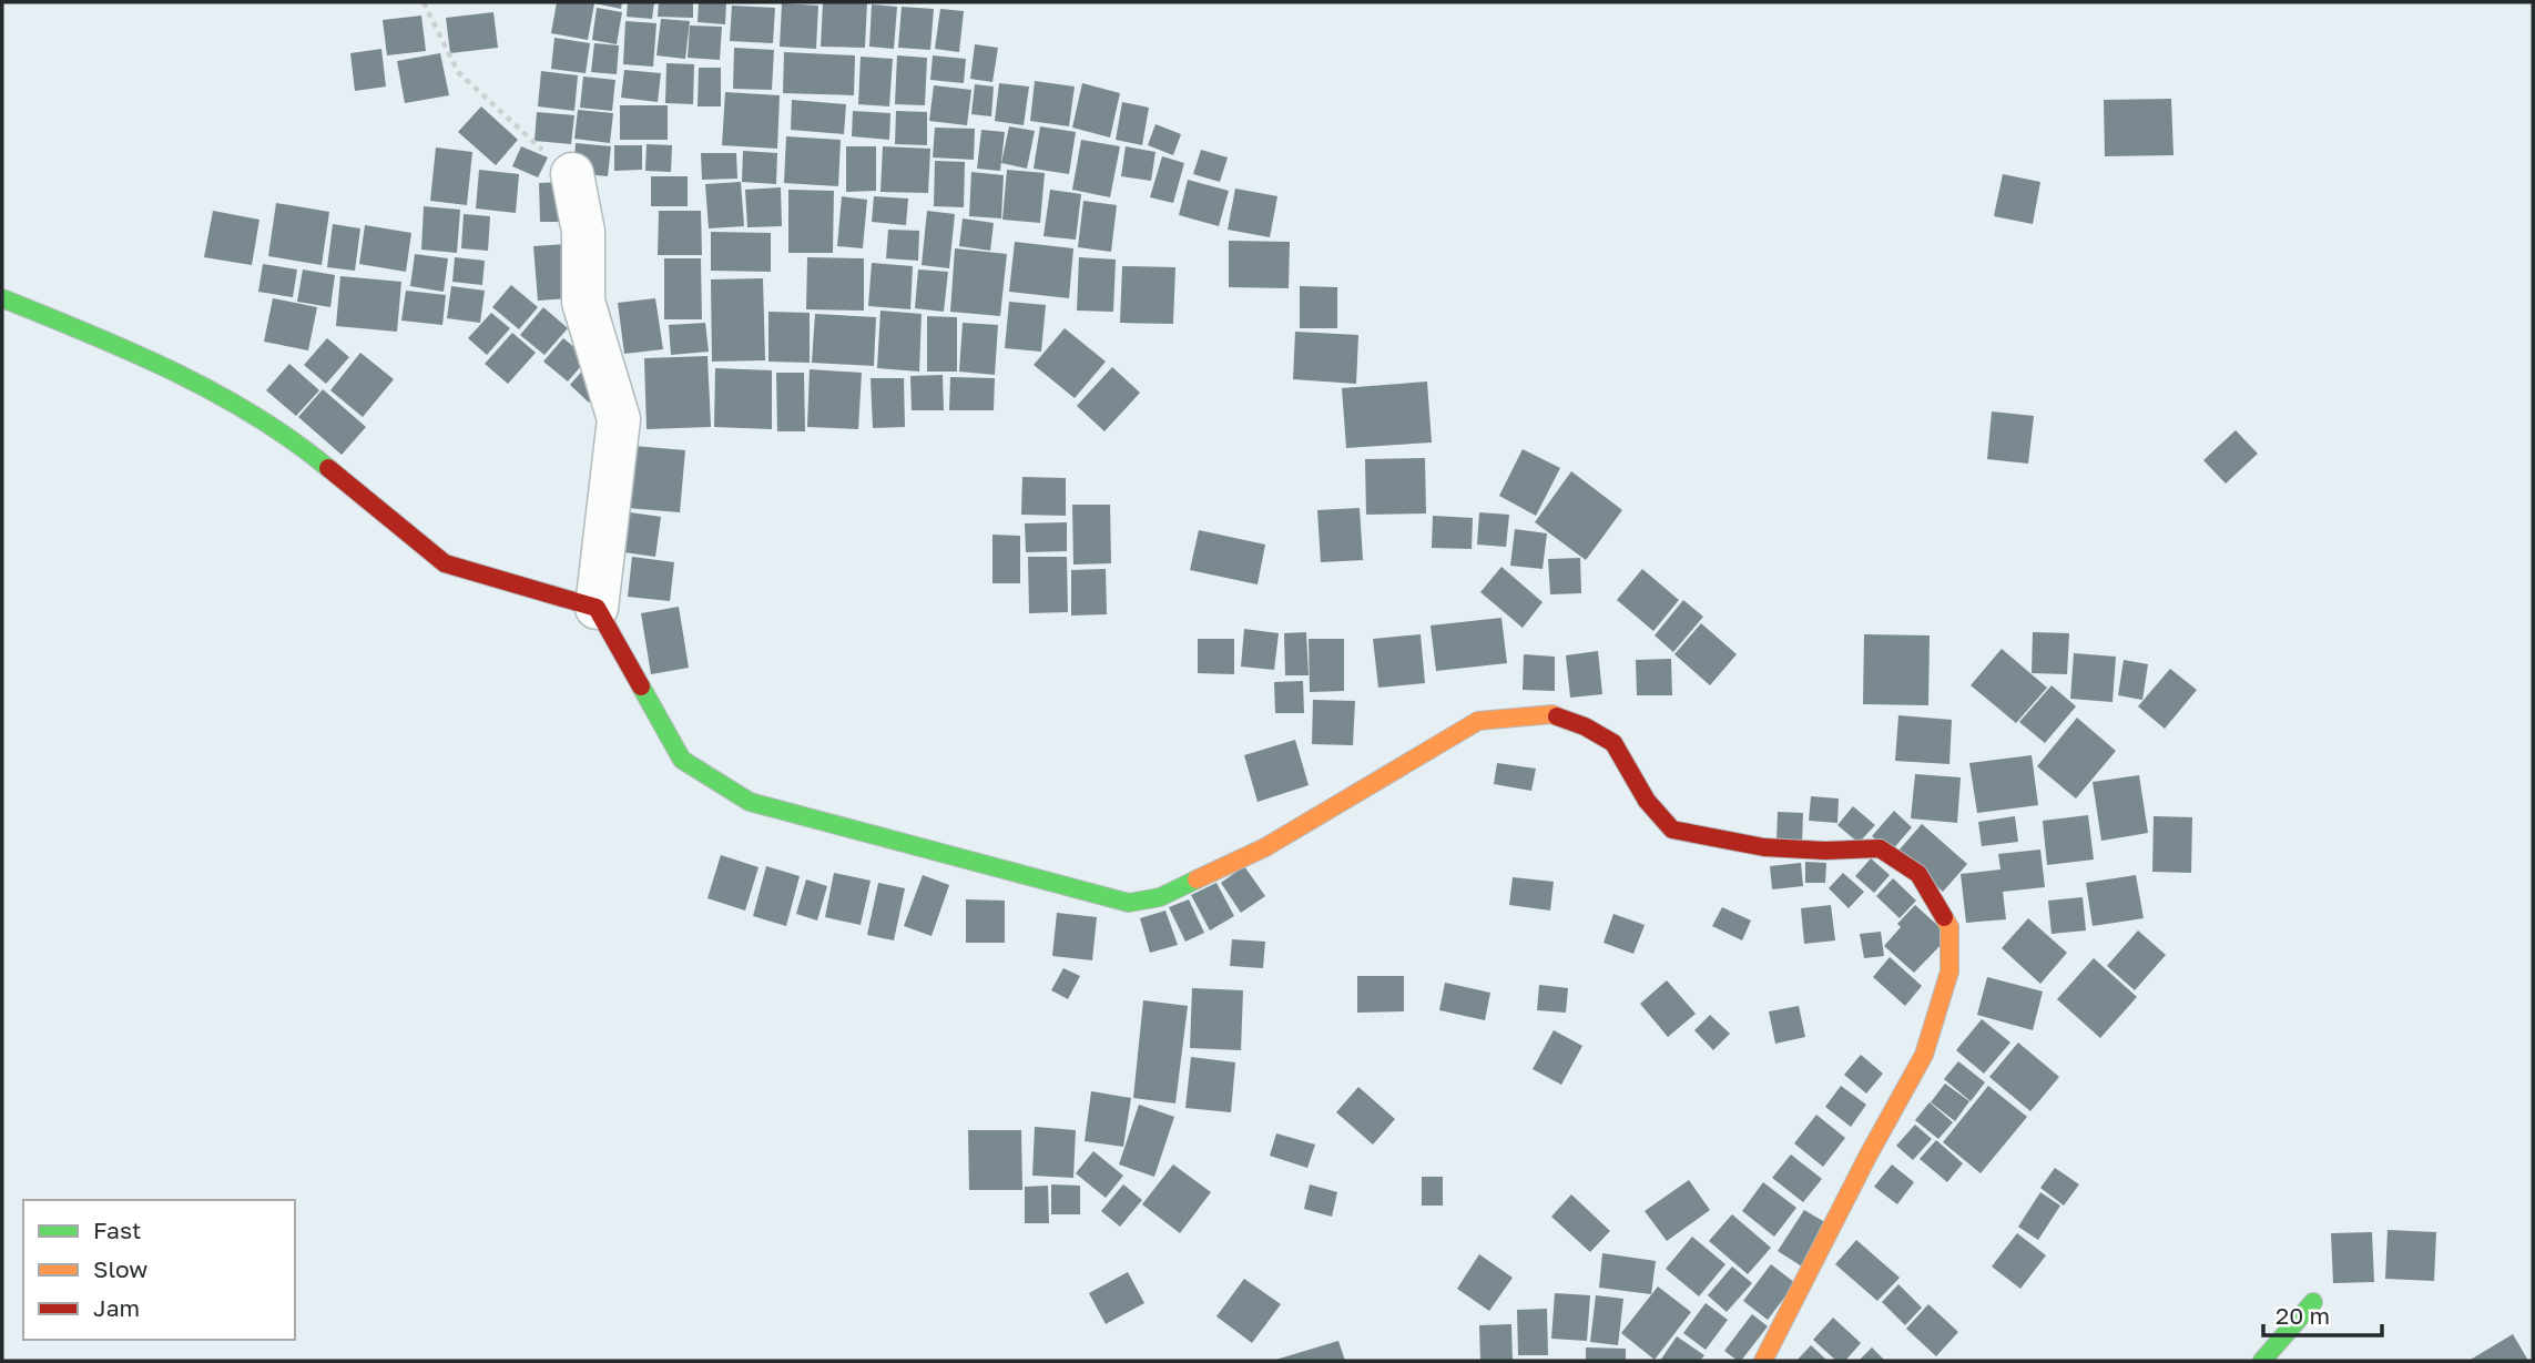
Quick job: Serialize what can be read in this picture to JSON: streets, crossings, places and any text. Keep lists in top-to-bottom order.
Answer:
{
  "legend": ["Fast", "Slow", "Jam"],
  "scale_bar": "20 m"
}
